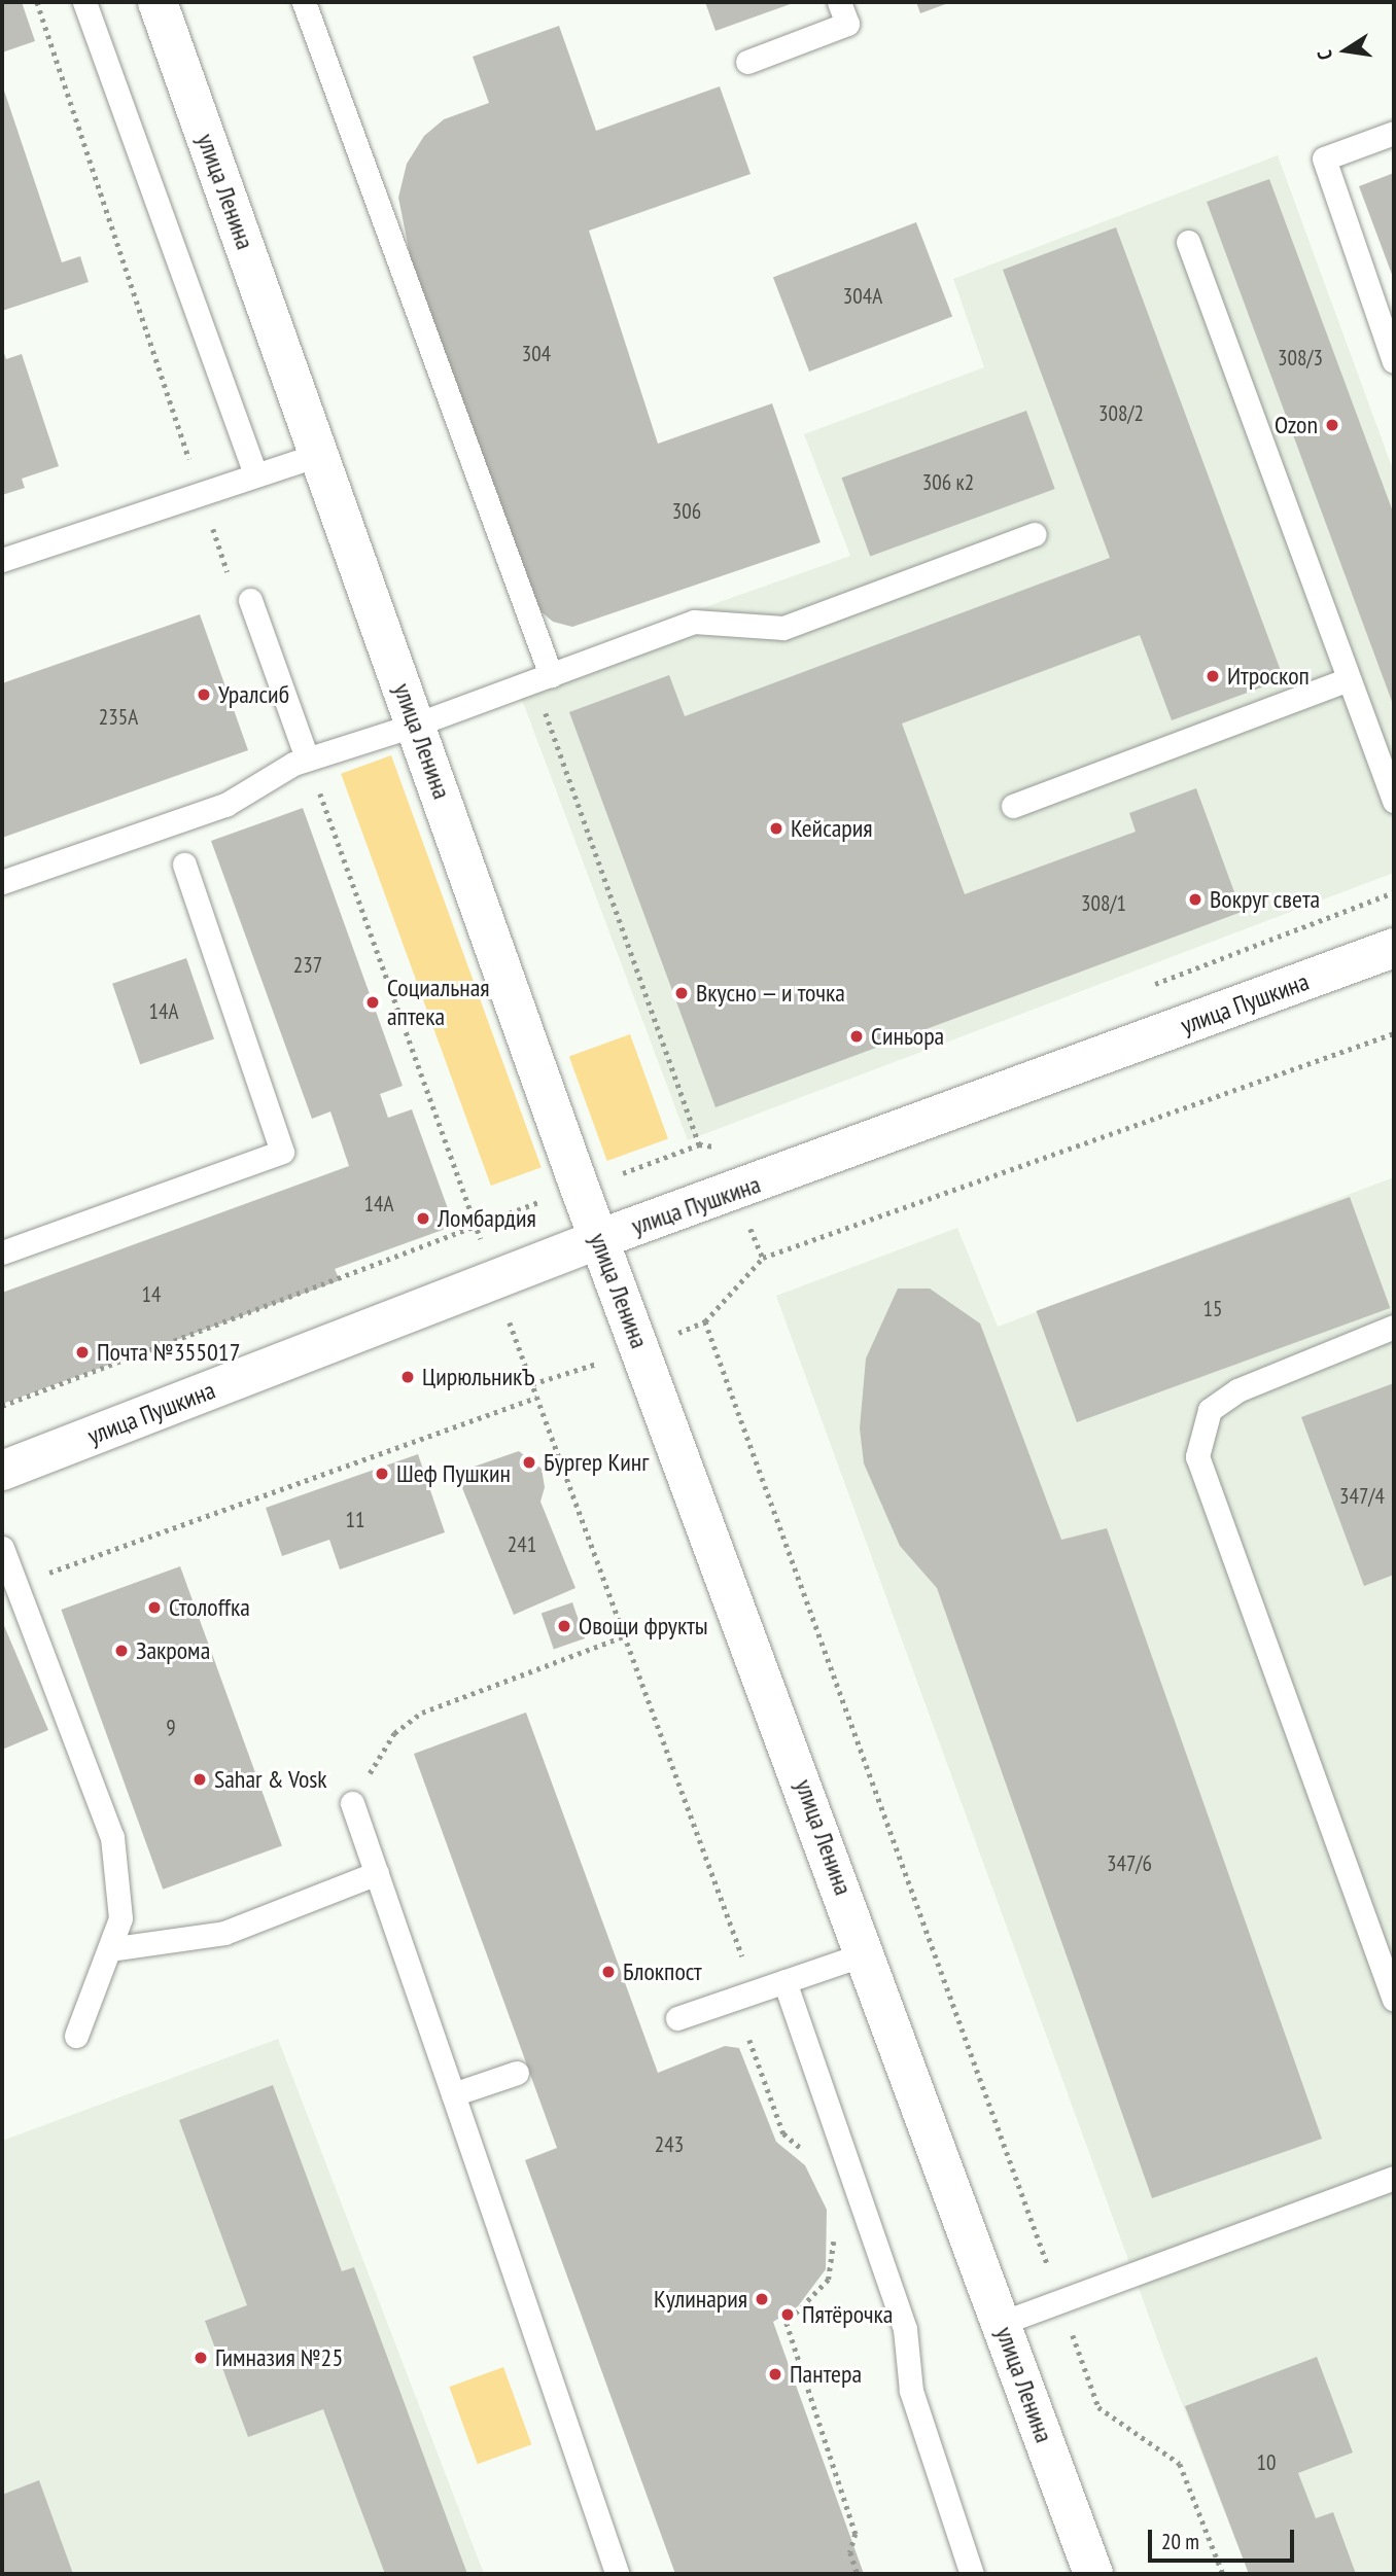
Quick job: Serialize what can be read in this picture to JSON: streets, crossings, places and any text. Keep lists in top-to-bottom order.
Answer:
{
  "streets": {
    "main road": ["улица Ленина", "улица Пушкина"]
  },
  "crossings": [
    ["улица Ленина", "улица Пушкина"]
  ],
  "places": [
    "Ozon",
    "Итроскоп",
    "Уралсиб",
    "Кейсария",
    "Вокруг света",
    "Вкусно — и точка",
    "Социальная аптека",
    "Синьора",
    "Ломбардия",
    "Почта №355017",
    "ЦирюльникЪ",
    "Бургер Кинг",
    "Шеф Пушкин",
    "Столоffка",
    "Овощи фрукты",
    "Закрома",
    "Sahar & Vosk",
    "Блокпост",
    "Кулинария",
    "Пятёрочка",
    "Гимназия №25",
    "Пантера"
  ],
  "house_numbers": [
    "304А",
    "304",
    "308/3",
    "308/2",
    "306 к2",
    "306",
    "235А",
    "308/1",
    "237",
    "14А",
    "14А",
    "14",
    "15",
    "347/4",
    "11",
    "241",
    "9",
    "347/6",
    "243",
    "10"
  ],
  "scale_bar": "20 m",
  "north": "left"
}
